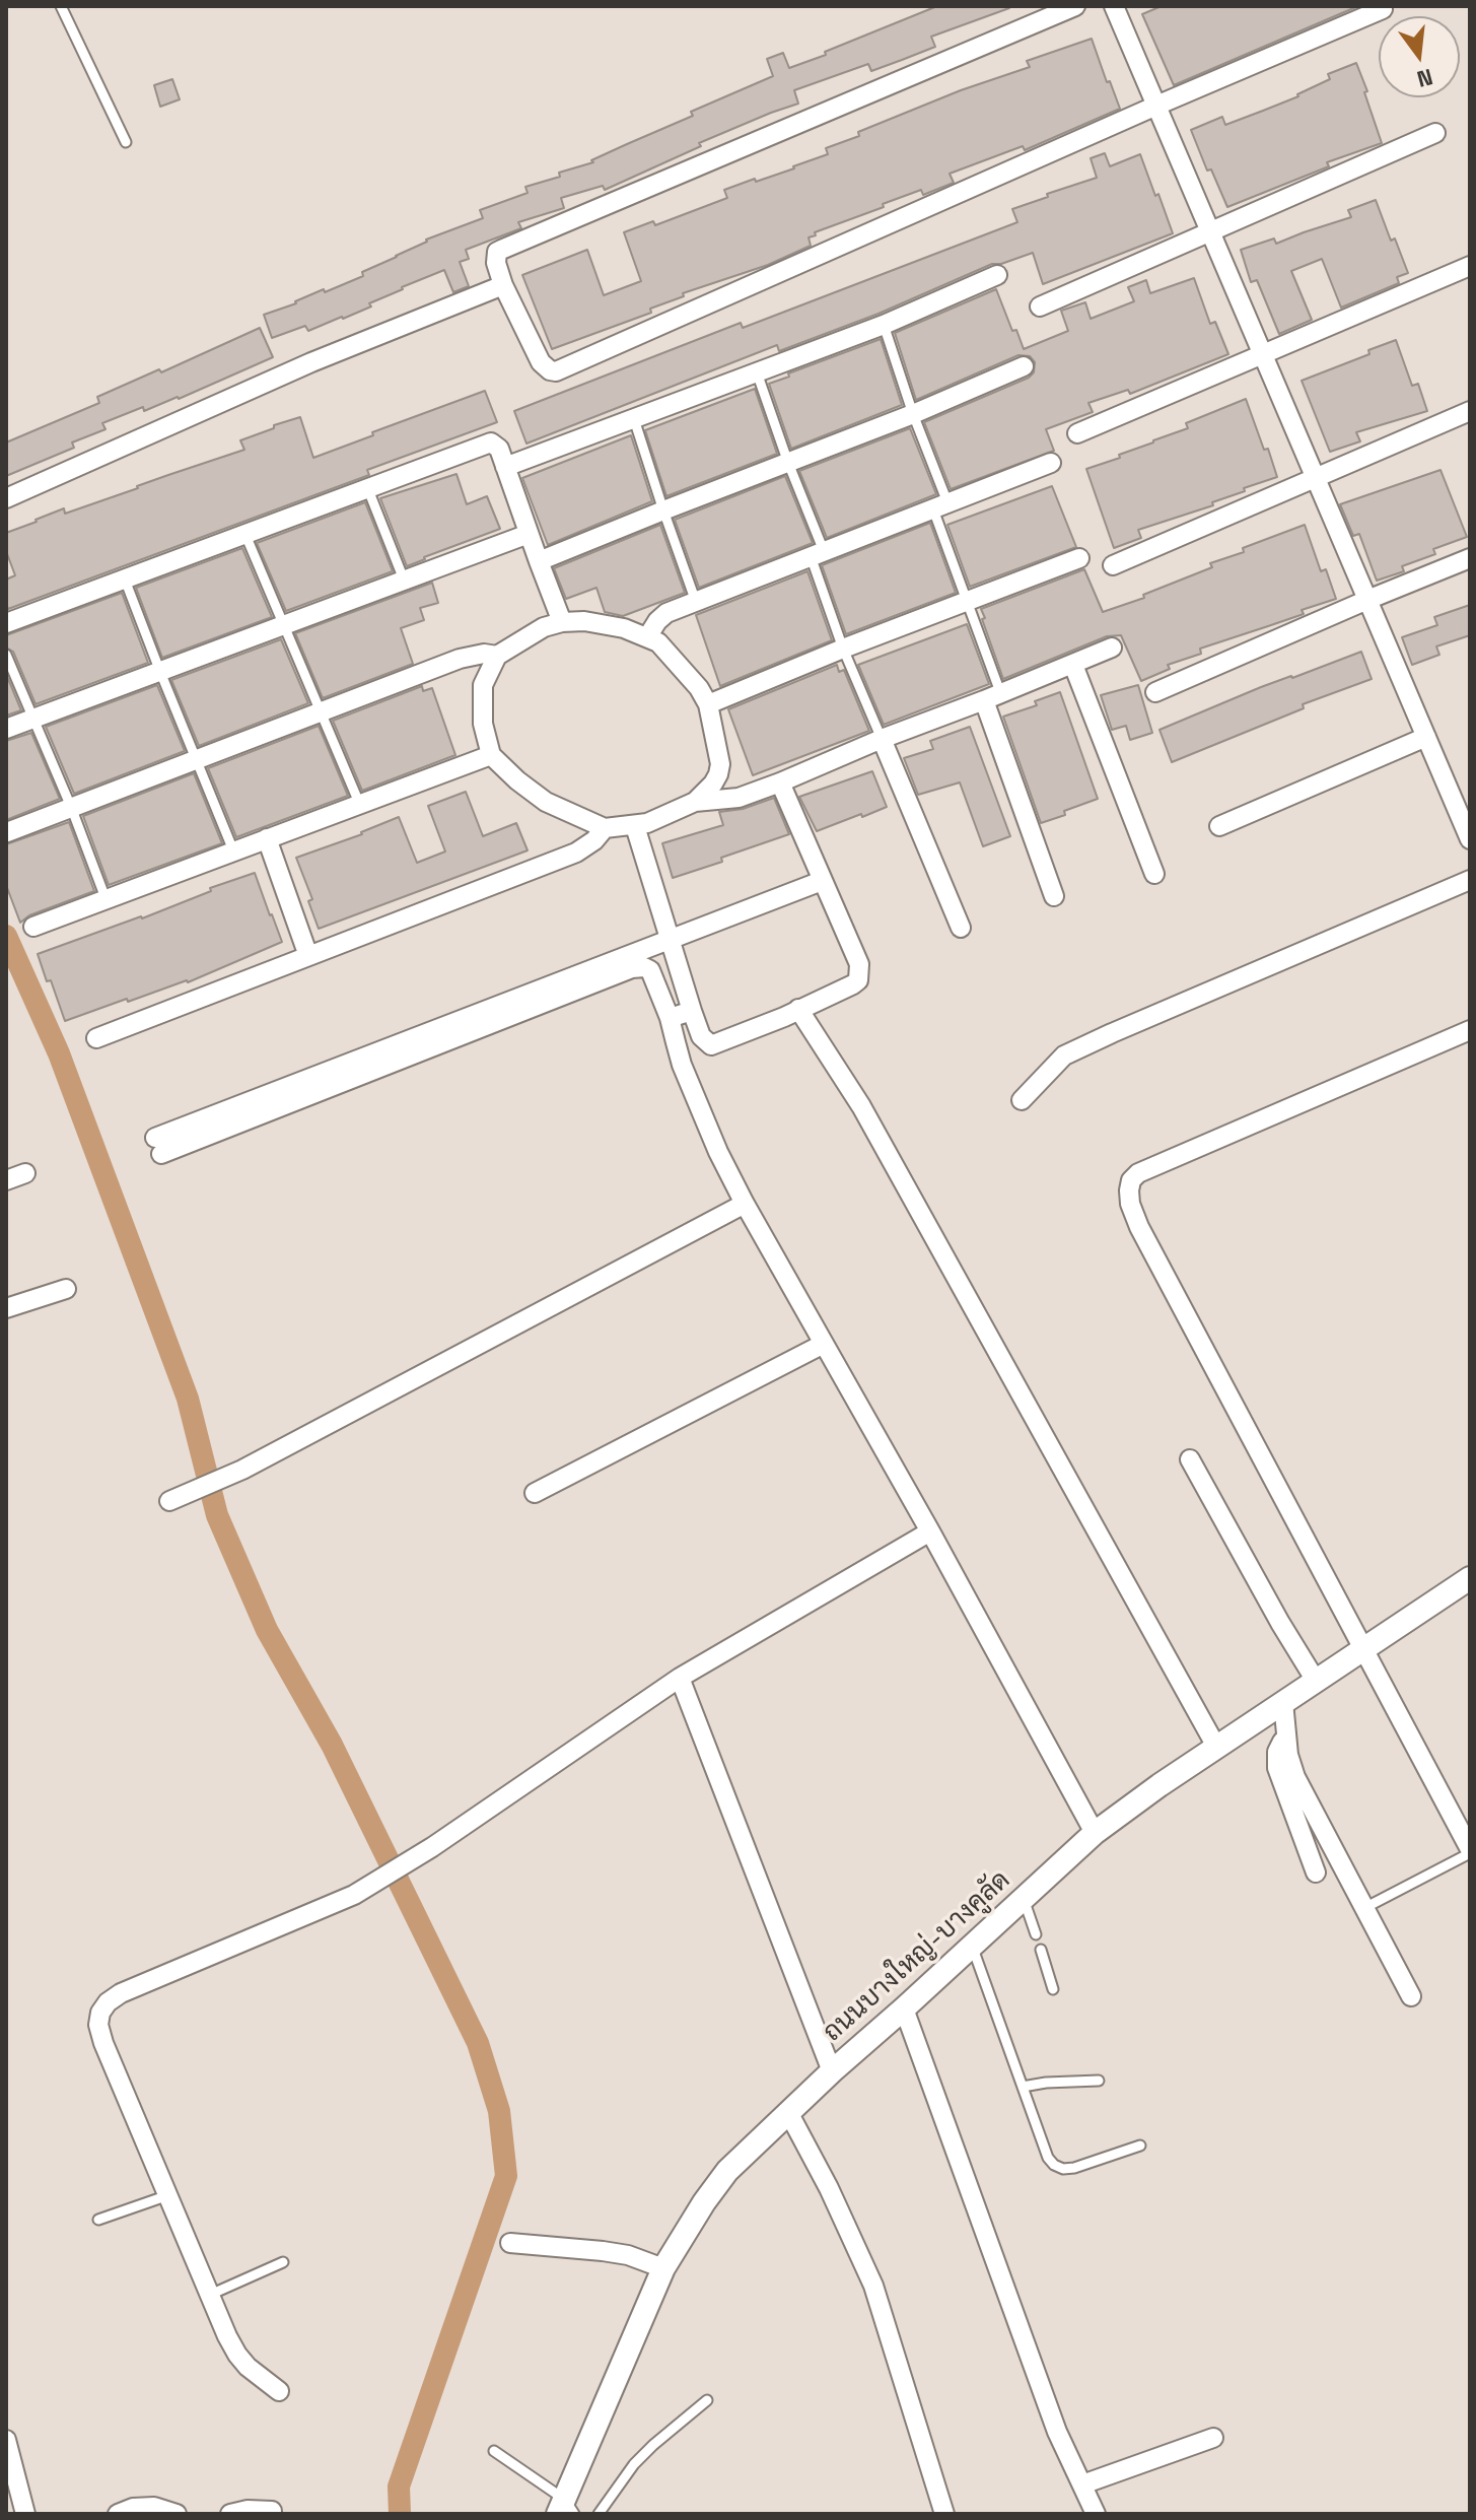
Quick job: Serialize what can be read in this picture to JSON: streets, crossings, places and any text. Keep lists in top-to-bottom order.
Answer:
{
  "streets": {
    "street": ["ถนนบางใหญ่-บางคูลัด"]
  },
  "north": "bottom"
}
